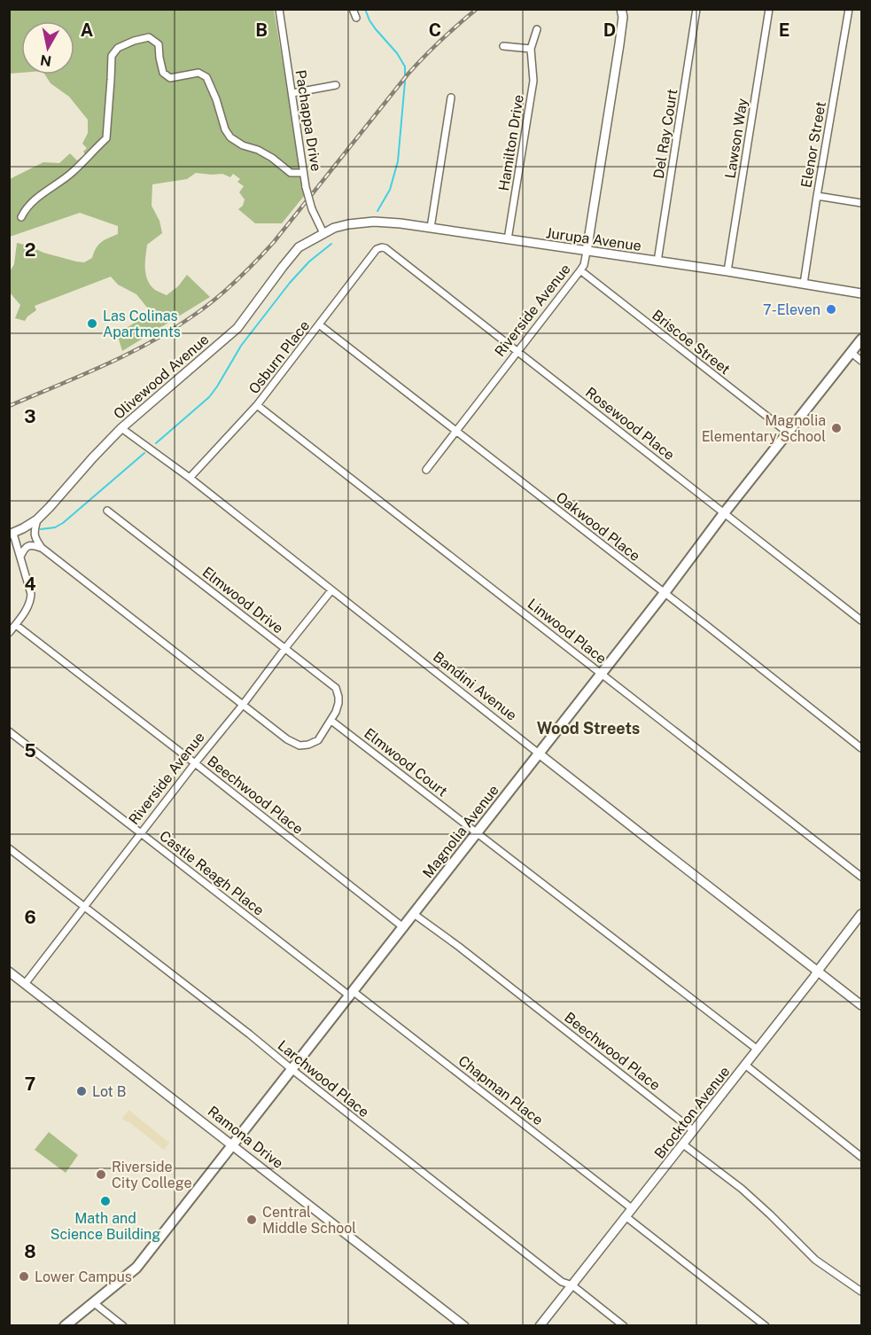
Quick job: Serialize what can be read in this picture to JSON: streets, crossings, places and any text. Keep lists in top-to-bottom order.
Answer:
{
  "streets": {
    "main road": [
      "Jurupa Avenue",
      "Riverside Avenue",
      "Olivewood Avenue",
      "Bandini Avenue",
      "Magnolia Avenue",
      "Brockton Avenue",
      "Ramona Drive"
    ],
    "street": [
      "Pachappa Drive",
      "Del Ray Court",
      "Lawson Way",
      "Hamilton Drive",
      "Elenor Street",
      "Briscoe Street",
      "Osburn Place",
      "Rosewood Place",
      "Oakwood Place",
      "Elmwood Drive",
      "Linwood Place",
      "Elmwood Court",
      "Beechwood Place",
      "Castle Reagh Place",
      "Larchwood Place",
      "Chapman Place"
    ]
  },
  "crossings": [
    ["Pachappa Drive", "Jurupa Avenue"],
    ["Pachappa Drive", "Olivewood Avenue"],
    ["Del Ray Court", "Jurupa Avenue"],
    ["Lawson Way", "Jurupa Avenue"],
    ["Hamilton Drive", "Jurupa Avenue"],
    ["Elenor Street", "Jurupa Avenue"],
    ["Jurupa Avenue", "Riverside Avenue"],
    ["Jurupa Avenue", "Olivewood Avenue"],
    ["Riverside Avenue", "Briscoe Street"],
    ["Riverside Avenue", "Rosewood Place"],
    ["Riverside Avenue", "Oakwood Place"],
    ["Riverside Avenue", "Elmwood Drive"],
    ["Riverside Avenue", "Bandini Avenue"],
    ["Riverside Avenue", "Beechwood Place"],
    ["Riverside Avenue", "Castle Reagh Place"],
    ["Riverside Avenue", "Larchwood Place"],
    ["Riverside Avenue", "Ramona Drive"],
    ["Briscoe Street", "Magnolia Avenue"],
    ["Osburn Place", "Rosewood Place"],
    ["Osburn Place", "Oakwood Place"],
    ["Osburn Place", "Linwood Place"],
    ["Osburn Place", "Bandini Avenue"],
    ["Olivewood Avenue", "Bandini Avenue"],
    ["Rosewood Place", "Magnolia Avenue"],
    ["Oakwood Place", "Magnolia Avenue"],
    ["Elmwood Drive", "Elmwood Court"],
    ["Linwood Place", "Magnolia Avenue"],
    ["Bandini Avenue", "Magnolia Avenue"],
    ["Bandini Avenue", "Brockton Avenue"],
    ["Elmwood Court", "Magnolia Avenue"],
    ["Elmwood Court", "Brockton Avenue"],
    ["Beechwood Place", "Magnolia Avenue"],
    ["Beechwood Place", "Brockton Avenue"],
    ["Magnolia Avenue", "Castle Reagh Place"],
    ["Magnolia Avenue", "Larchwood Place"],
    ["Magnolia Avenue", "Chapman Place"],
    ["Magnolia Avenue", "Ramona Drive"],
    ["Castle Reagh Place", "Chapman Place"],
    ["Larchwood Place", "Brockton Avenue"],
    ["Chapman Place", "Brockton Avenue"]
  ],
  "districts": ["Wood Streets"],
  "places": [
    "7-Eleven",
    "Las Colinas Apartments",
    "Magnolia Elementary School",
    "Lot B",
    "Riverside City College",
    "Math and Science Building",
    "Central Middle School",
    "Lower Campus"
  ],
  "north": "bottom",
  "grid": {
    "columns": [
      "A",
      "B",
      "C",
      "D",
      "E"
    ],
    "rows": [
      "2",
      "3",
      "4",
      "5",
      "6",
      "7",
      "8"
    ]
  }
}
